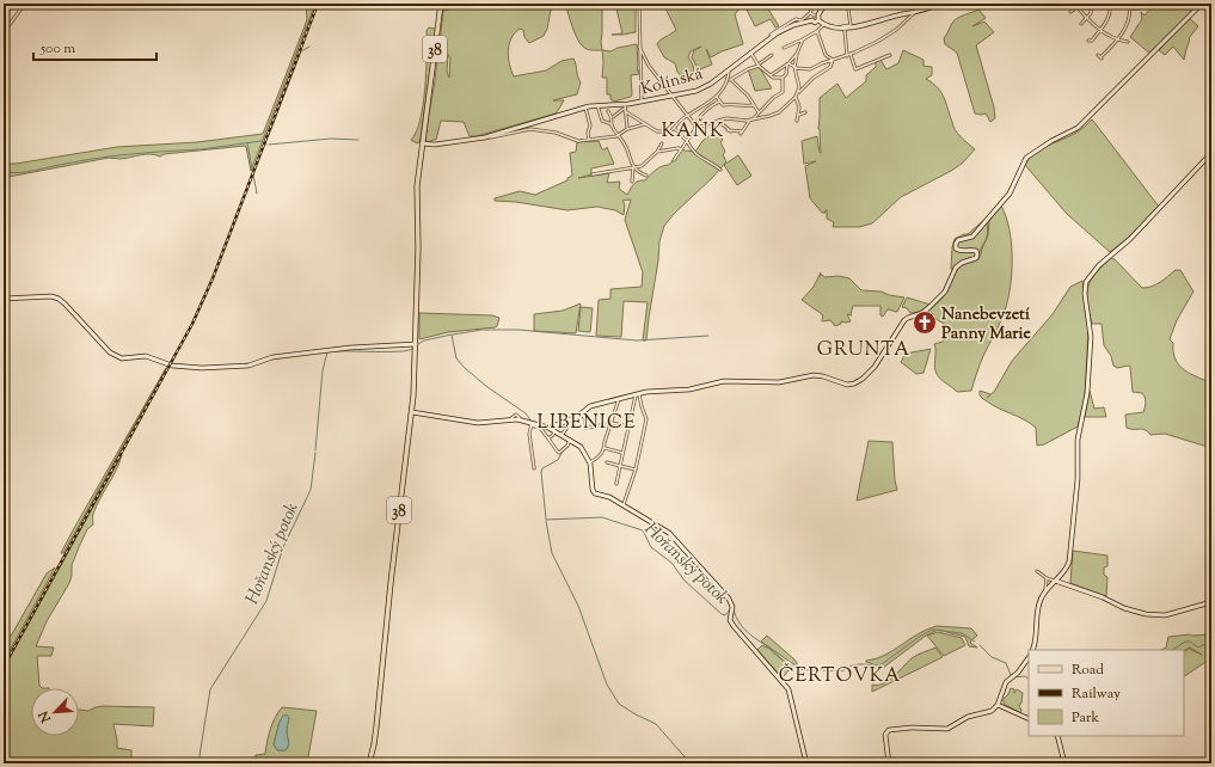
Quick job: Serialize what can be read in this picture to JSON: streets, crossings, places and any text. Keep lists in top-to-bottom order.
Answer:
{
  "streets": {
    "main road": ["38"],
    "street": ["Kolínská"]
  },
  "crossings": [
    ["38", "Kolínská"]
  ],
  "districts": [
    "KAŇK",
    "GRUNTA",
    "LIBENICE",
    "ČERTOVKA"
  ],
  "water": ["Hořanský potok"],
  "places": {
    "church": ["Nanebevzetí Panny Marie"]
  },
  "legend": ["Road", "Railway", "Park"],
  "scale_bar": "500 m",
  "north": "bottom left"
}
